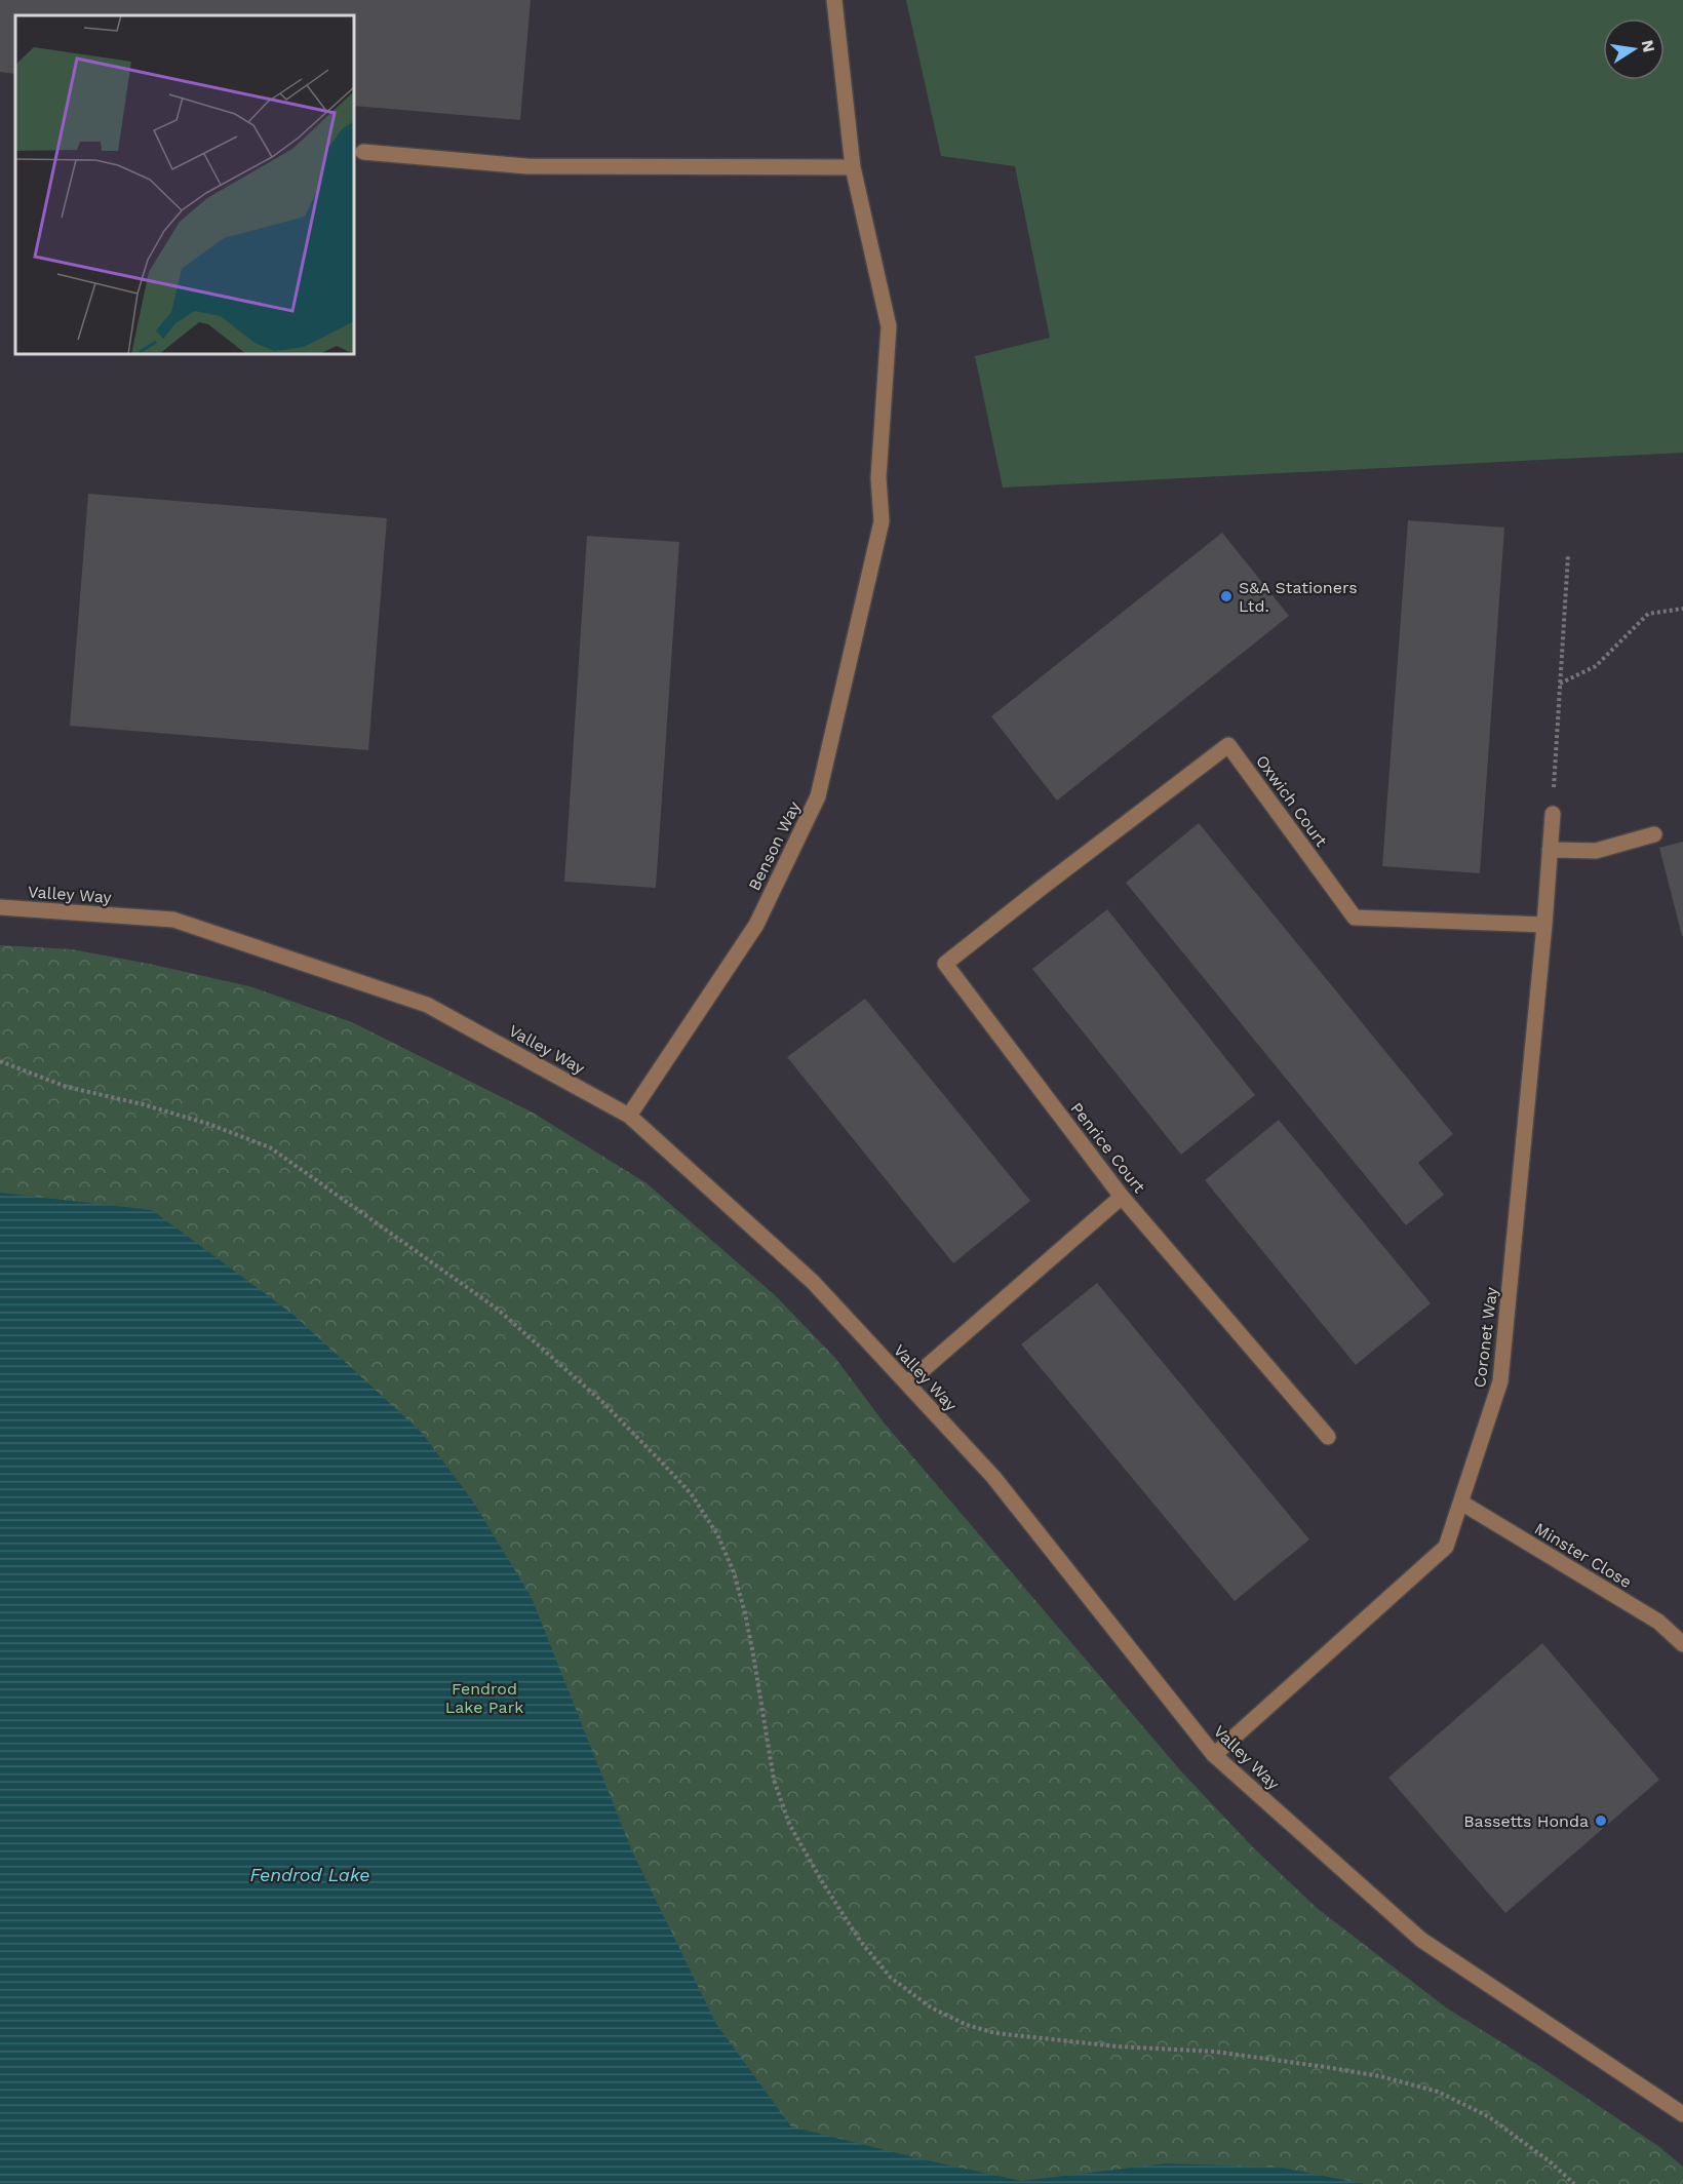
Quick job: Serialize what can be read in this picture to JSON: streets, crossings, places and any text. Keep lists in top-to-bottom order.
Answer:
{
  "streets": {
    "street": [
      "Oxwich Court",
      "Benson Way",
      "Valley Way",
      "Penrice Court",
      "Coronet Way",
      "Minster Close"
    ]
  },
  "crossings": [
    ["Oxwich Court", "Penrice Court"],
    ["Oxwich Court", "Coronet Way"],
    ["Benson Way", "Valley Way"],
    ["Valley Way", "Coronet Way"],
    ["Coronet Way", "Minster Close"]
  ],
  "water": ["Fendrod Lake"],
  "parks": ["Fendrod Lake Park"],
  "places": ["S&A Stationers Ltd.", "Bassetts Honda"],
  "north": "right"
}
